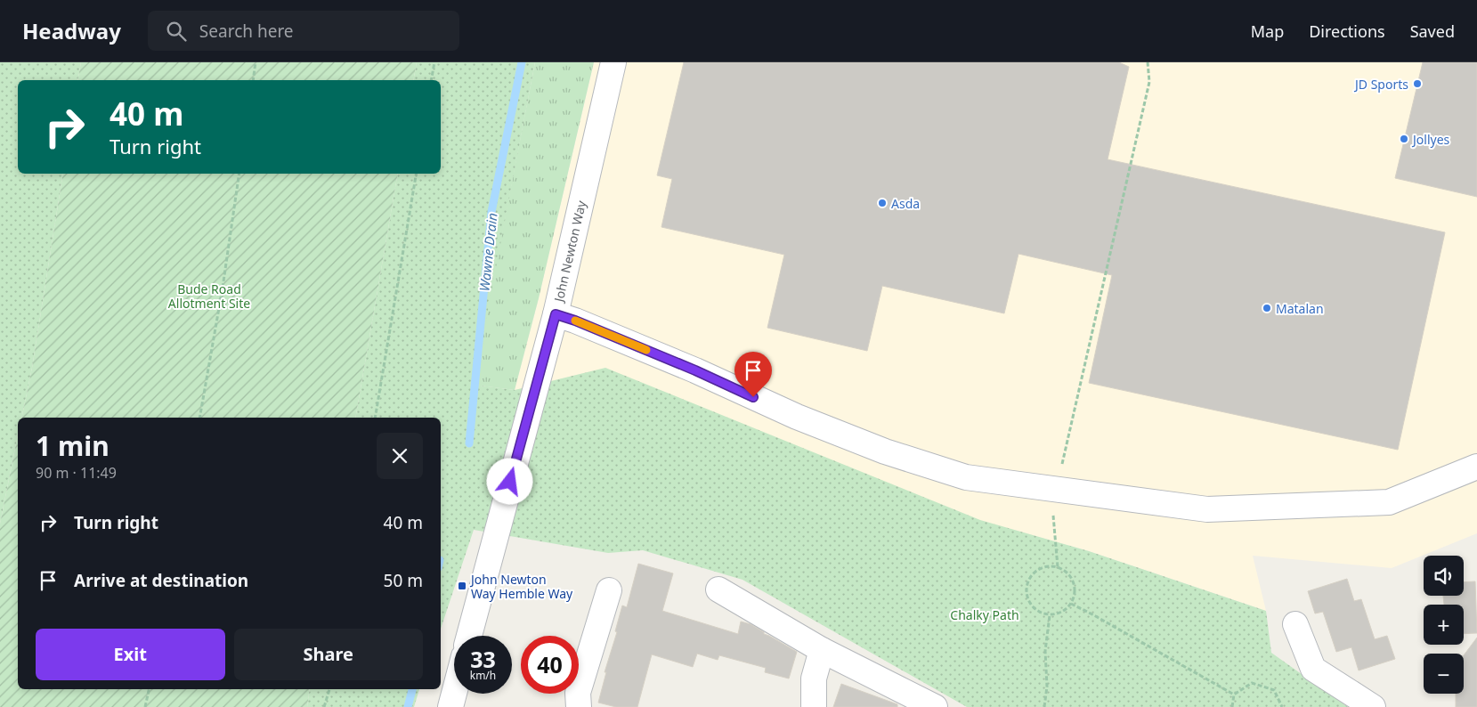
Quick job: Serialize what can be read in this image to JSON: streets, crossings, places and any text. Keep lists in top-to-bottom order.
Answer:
{
  "streets": {
    "street": ["John Newton Way"]
  },
  "water": ["Wawne Drain"],
  "parks": ["Bude Road Allotment Site", "Chalky Path"],
  "places": {
    "other": [
      "JD Sports",
      "Jollyes",
      "Asda",
      "Matalan"
    ],
    "transit": ["John Newton Way Hemble Way"]
  },
  "page": {
    "header": "Headway",
    "search": "Search here",
    "nav": ["Map", "Directions", "Saved"],
    "turn": ["40 m", "Turn right"],
    "heading": ["1 min", "90 m · 11:49"],
    "list": [
      {
        "name": "Turn right",
        "value": "40 m"
      },
      {
        "name": "Arrive at destination",
        "value": "50 m"
      }
    ],
    "map_buttons": ["+", "−"],
    "buttons": ["Exit", "Share"],
    "speed": "33 km/h",
    "limit": "40"
  }
}
